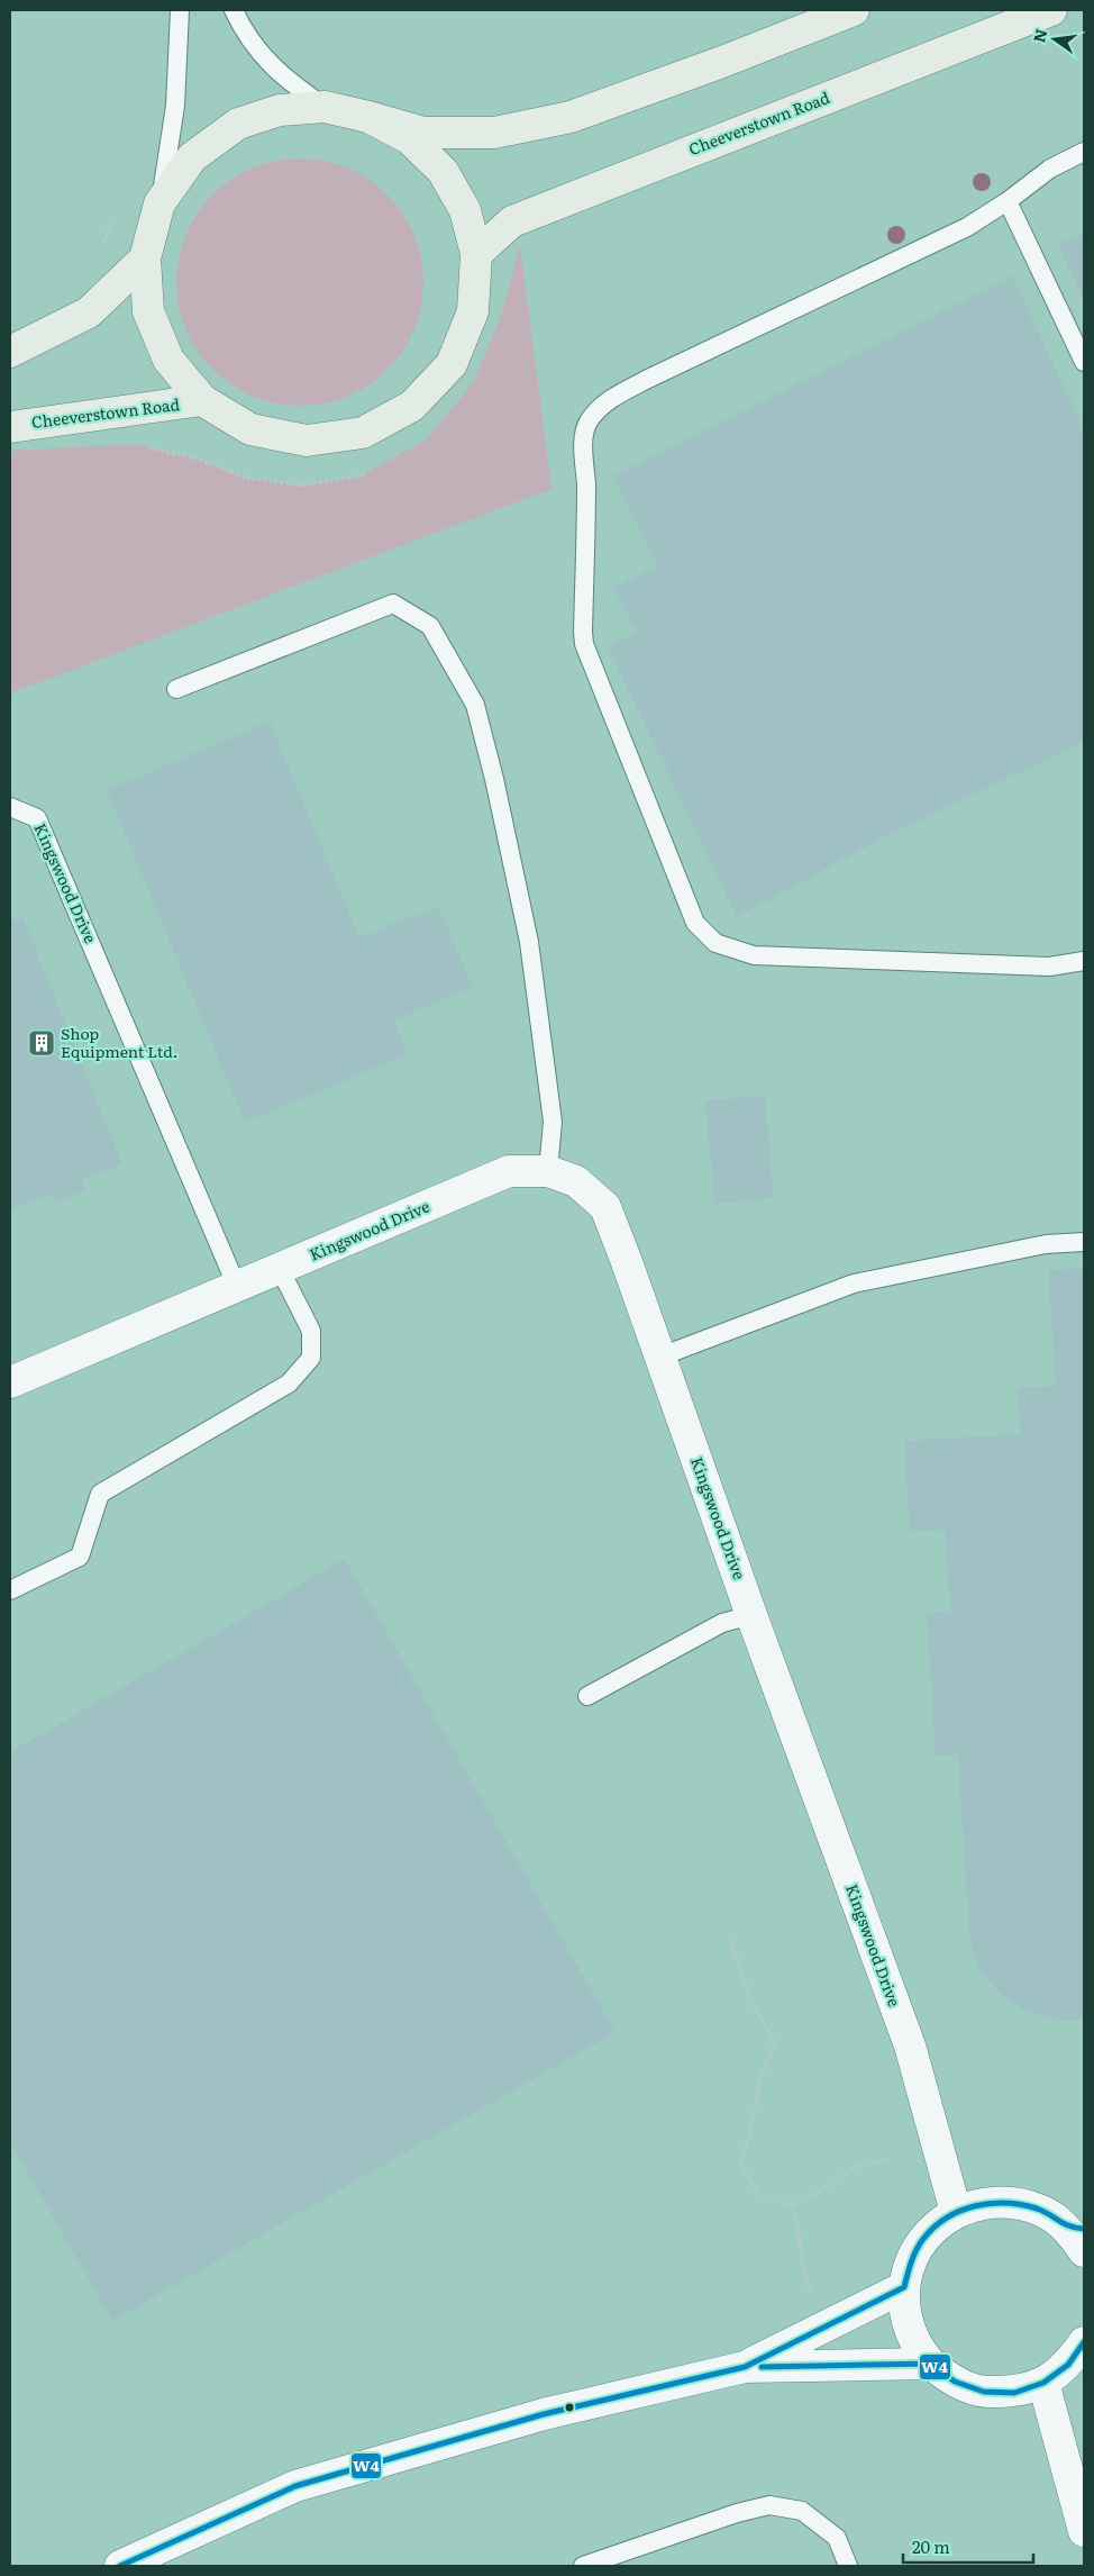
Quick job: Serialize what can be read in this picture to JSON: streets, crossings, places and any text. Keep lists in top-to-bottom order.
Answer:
{
  "streets": {
    "main road": ["Cheeverstown Road"],
    "street": ["Kingswood Drive"]
  },
  "places": {
    "building": ["Shop Equipment Ltd."]
  },
  "lines": ["transit line W4"],
  "scale_bar": "20 m",
  "north": "left"
}
